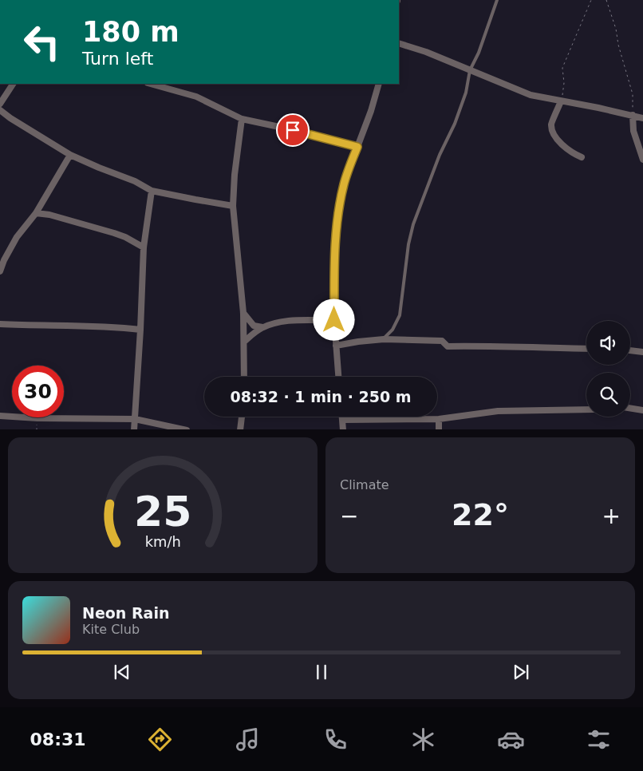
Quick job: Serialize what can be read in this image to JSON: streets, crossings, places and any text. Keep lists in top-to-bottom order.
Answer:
{
  "page": {
    "turn": ["180 m", "Turn left"],
    "limit": "30",
    "trip": "08:32 · 1 min · 250 m",
    "tile": "Climate",
    "heat": ["−", "22°", "+"],
    "song": ["Neon Rain", "Kite Club"],
    "tabs": "08:31",
    "gauge": ["25", "km/h"]
  }
}
